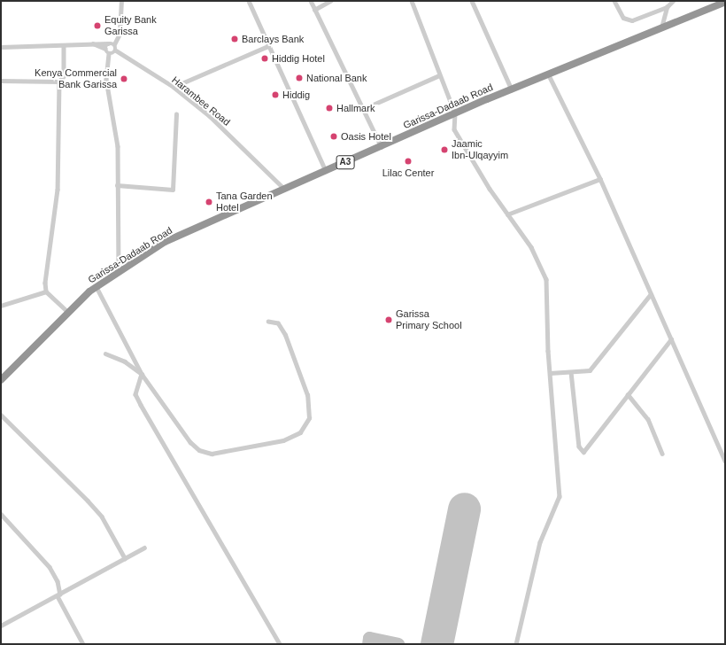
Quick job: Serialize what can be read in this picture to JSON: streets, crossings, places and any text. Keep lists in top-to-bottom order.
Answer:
{
  "streets": {
    "highway": ["Garissa-Dadaab Road", "A3"],
    "street": ["Harambee Road"]
  },
  "crossings": [
    ["Harambee Road", "Garissa-Dadaab Road"]
  ],
  "places": [
    "Equity Bank Garissa",
    "Barclays Bank",
    "Hiddig Hotel",
    "National Bank",
    "Kenya Commercial Bank Garissa",
    "Hiddig",
    "Hallmark",
    "Oasis Hotel",
    "Jaamic Ibn-Ulqayyim",
    "Lilac Center",
    "Tana Garden Hotel",
    "Garissa Primary School"
  ]
}
